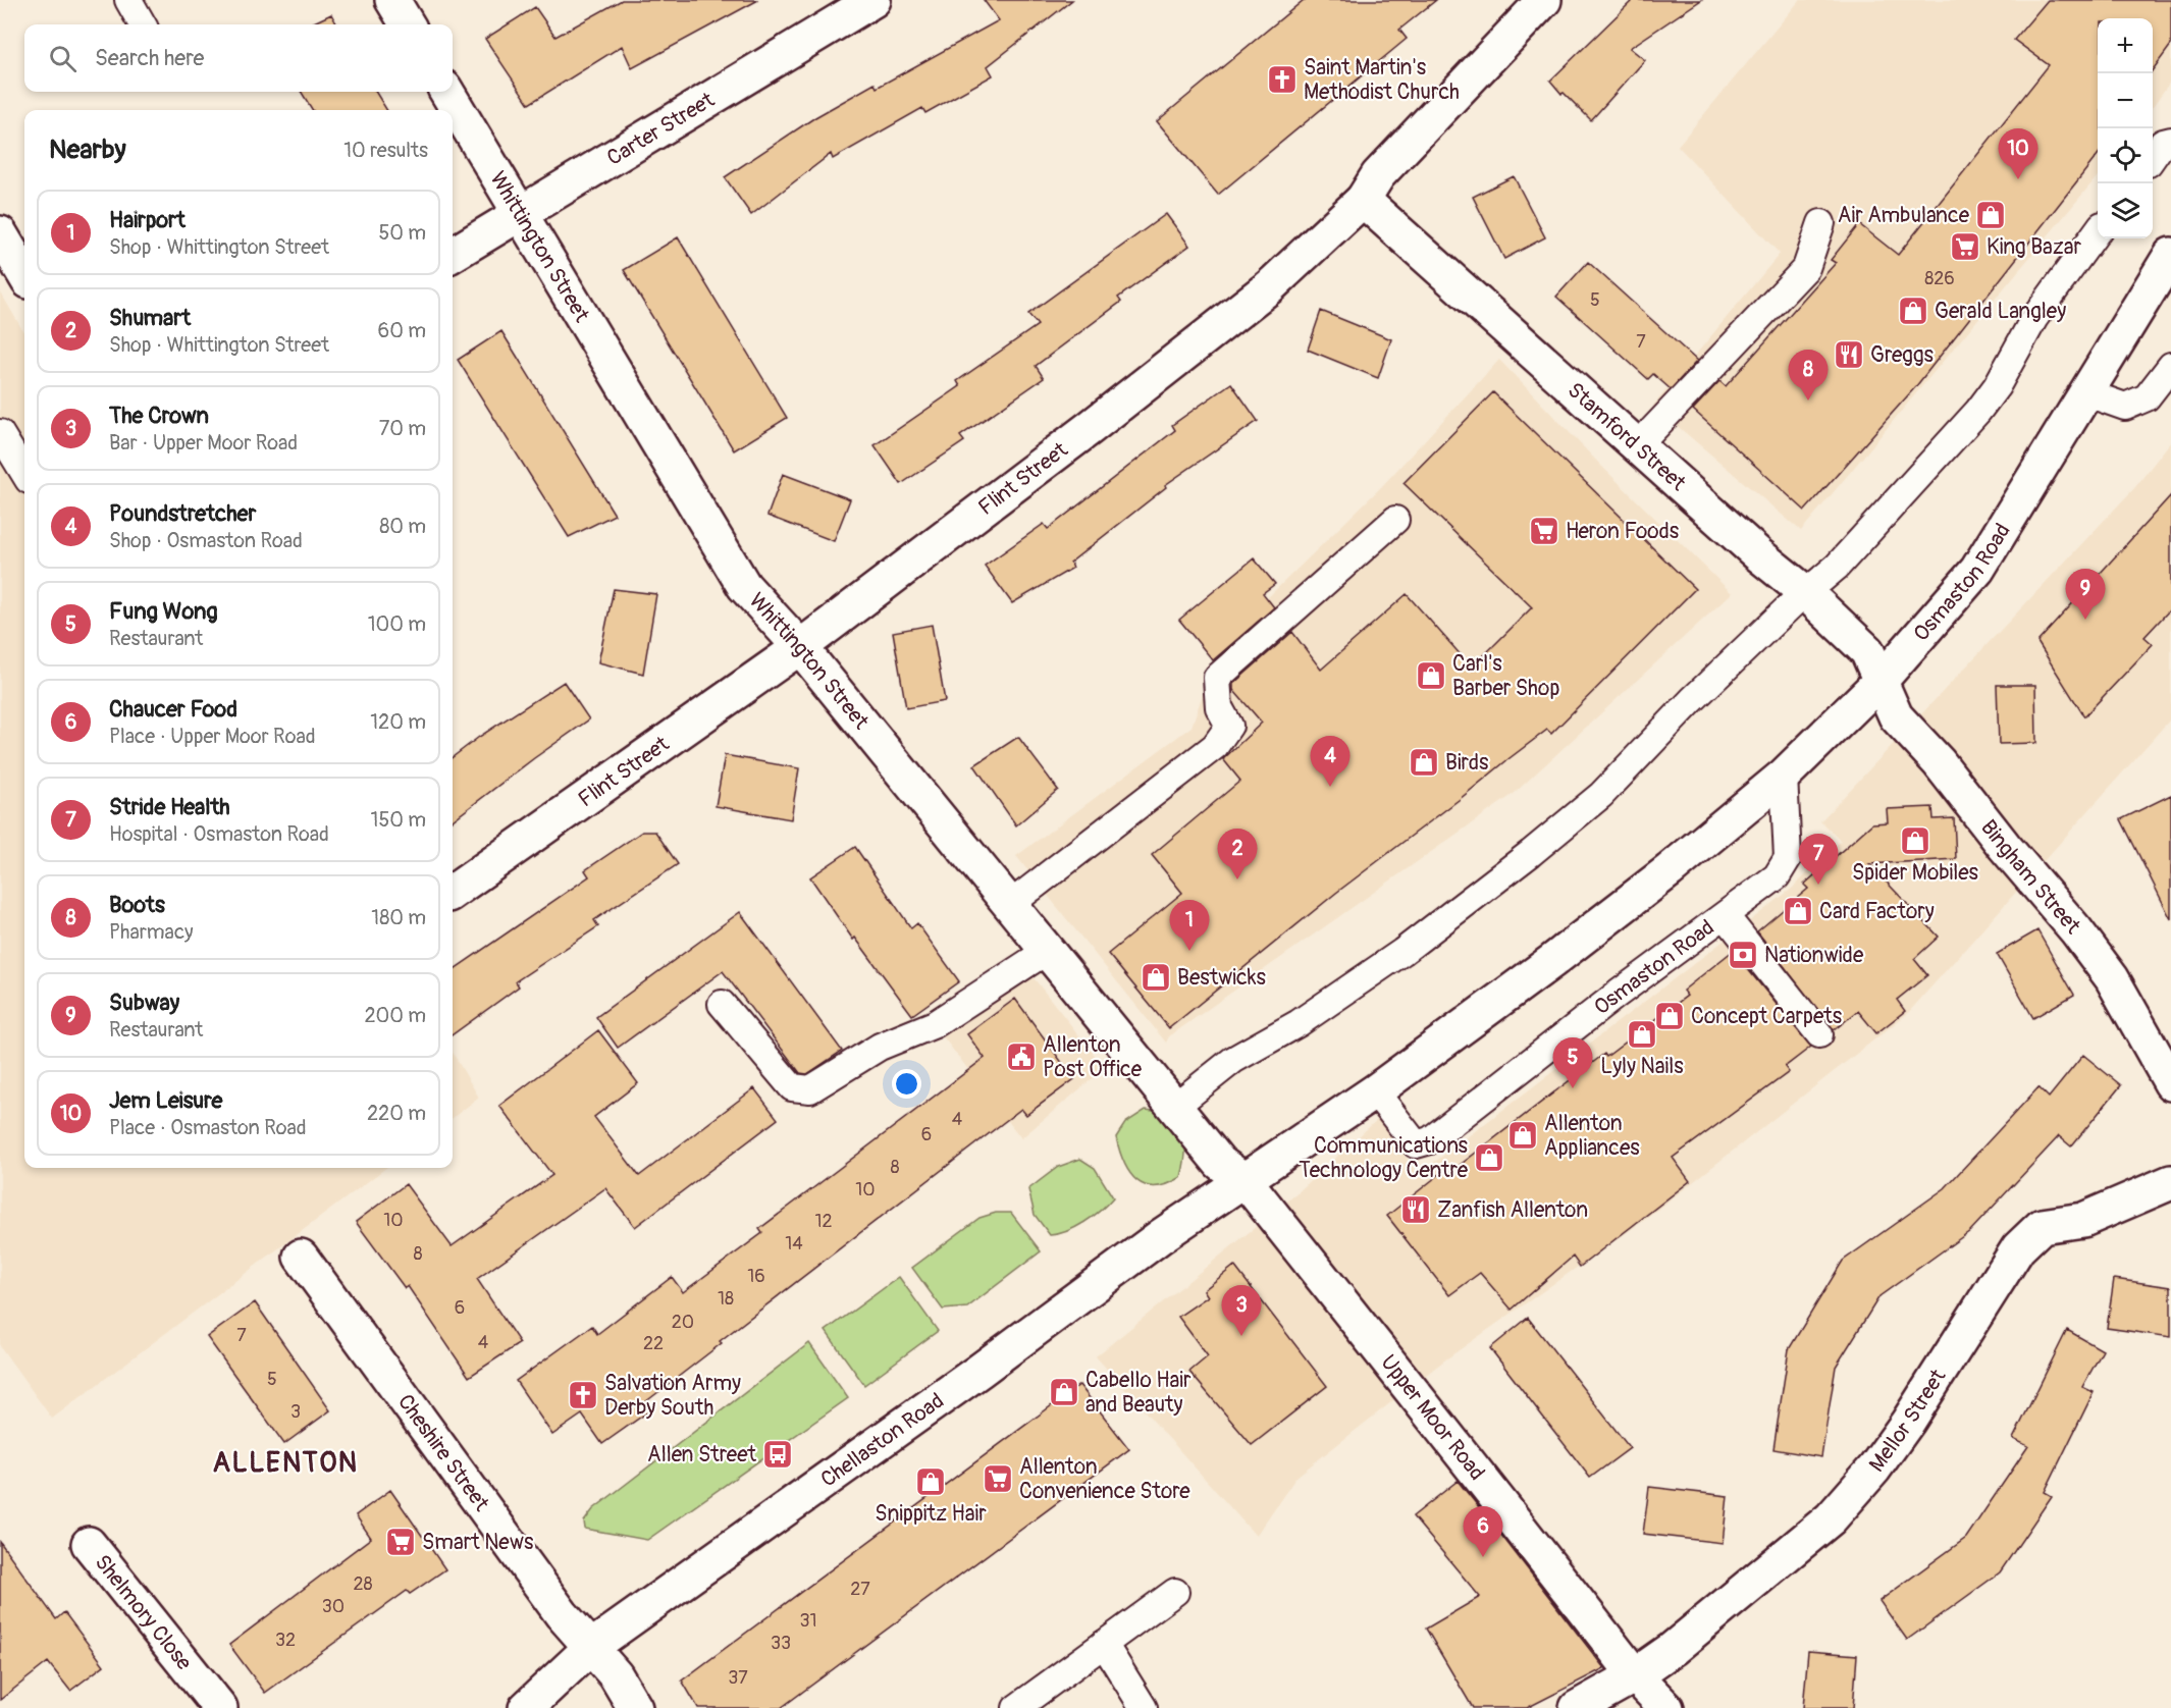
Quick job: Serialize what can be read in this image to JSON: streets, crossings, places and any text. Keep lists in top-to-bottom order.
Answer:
{
  "streets": {
    "street": [
      "Carter Street",
      "Whittington Street",
      "Stamford Street",
      "Flint Street",
      "Osmaston Road",
      "Bingham Street",
      "Upper Moor Road",
      "Mellor Street",
      "Chellaston Road",
      "Cheshire Street",
      "Shelmory Close"
    ]
  },
  "crossings": [
    ["Carter Street", "Whittington Street"],
    ["Whittington Street", "Flint Street"],
    ["Whittington Street", "Osmaston Road"],
    ["Whittington Street", "Upper Moor Road"],
    ["Whittington Street", "Chellaston Road"],
    ["Stamford Street", "Flint Street"],
    ["Stamford Street", "Osmaston Road"],
    ["Stamford Street", "Bingham Street"],
    ["Osmaston Road", "Bingham Street"],
    ["Osmaston Road", "Upper Moor Road"],
    ["Osmaston Road", "Chellaston Road"],
    ["Upper Moor Road", "Mellor Street"],
    ["Upper Moor Road", "Chellaston Road"],
    ["Chellaston Road", "Cheshire Street"]
  ],
  "districts": ["ALLENTON"],
  "places": {
    "church": ["Saint Martin's Methodist Church", "Salvation Army Derby South"],
    "shop": [
      "Air Ambulance",
      "Gerald Langley",
      "Carl's Barber Shop",
      "Birds",
      "Spider Mobiles",
      "Card Factory",
      "Bestwicks",
      "Concept Carpets",
      "Lyly Nails",
      "Allenton Appliances",
      "Communications Technology Centre",
      "Cabello Hair and Beauty",
      "Snippitz Hair"
    ],
    "supermarket": [
      "King Bazar",
      "Heron Foods",
      "Allenton Convenience Store",
      "Smart News"
    ],
    "restaurant": ["Greggs", "Zanfish Allenton"],
    "bank": ["Nationwide"],
    "public building": ["Allenton Post Office"],
    "bus stop": ["Allen Street"]
  },
  "house_numbers": [
    "826",
    "5",
    "7",
    "4",
    "6",
    "8",
    "10",
    "10",
    "12",
    "14",
    "8",
    "16",
    "18",
    "6",
    "20",
    "7",
    "4",
    "22",
    "5",
    "3",
    "28",
    "27",
    "30",
    "31",
    "32",
    "33",
    "37"
  ],
  "page": {
    "map_buttons": ["+", "−"],
    "search": "Search here",
    "heading": ["Nearby", "10 results"],
    "pins": [
      "10",
      "8",
      "9",
      "4",
      "2",
      "7",
      "1",
      "5",
      "3",
      "6"
    ],
    "list": [
      {
        "mark": "1",
        "name": "Hairport",
        "note": "Shop · Whittington Street",
        "value": "50 m"
      },
      {
        "mark": "2",
        "name": "Shumart",
        "note": "Shop · Whittington Street",
        "value": "60 m"
      },
      {
        "mark": "3",
        "name": "The Crown",
        "note": "Bar · Upper Moor Road",
        "value": "70 m"
      },
      {
        "mark": "4",
        "name": "Poundstretcher",
        "note": "Shop · Osmaston Road",
        "value": "80 m"
      },
      {
        "mark": "5",
        "name": "Fung Wong",
        "note": "Restaurant",
        "value": "100 m"
      },
      {
        "mark": "6",
        "name": "Chaucer Food",
        "note": "Place · Upper Moor Road",
        "value": "120 m"
      },
      {
        "mark": "7",
        "name": "Stride Health",
        "note": "Hospital · Osmaston Road",
        "value": "150 m"
      },
      {
        "mark": "8",
        "name": "Boots",
        "note": "Pharmacy",
        "value": "180 m"
      },
      {
        "mark": "9",
        "name": "Subway",
        "note": "Restaurant",
        "value": "200 m"
      },
      {
        "mark": "10",
        "name": "Jem Leisure",
        "note": "Place · Osmaston Road",
        "value": "220 m"
      }
    ]
  }
}
